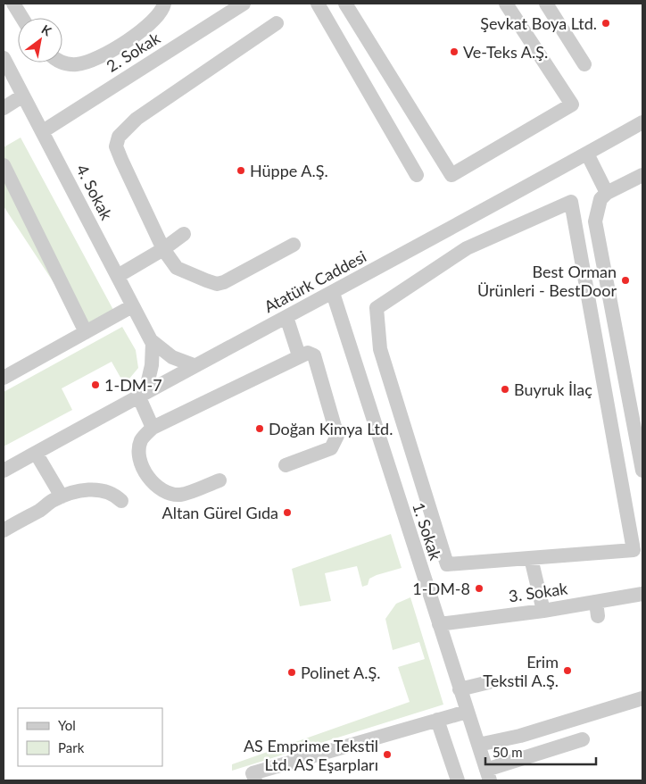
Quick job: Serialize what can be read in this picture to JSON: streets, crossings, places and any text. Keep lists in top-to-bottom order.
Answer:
{
  "streets": {
    "street": [
      "2. Sokak",
      "4. Sokak",
      "Atatürk Caddesi",
      "1. Sokak",
      "3. Sokak"
    ]
  },
  "crossings": [
    ["2. Sokak", "4. Sokak"],
    ["Atatürk Caddesi", "1. Sokak"],
    ["1. Sokak", "3. Sokak"]
  ],
  "places": [
    "Şevkat Boya Ltd.",
    "Ve-Teks A.Ş.",
    "Hüppe A.Ş.",
    "Best Orman Ürünleri - BestDoor",
    "1-DM-7",
    "Buyruk İlaç",
    "Doğan Kimya Ltd.",
    "Altan Gürel Gıda",
    "1-DM-8",
    "Erim Tekstil A.Ş.",
    "Polinet A.Ş.",
    "AS Emprime Tekstil Ltd. AS Eşarpları"
  ],
  "legend": ["Yol", "Park"],
  "scale_bar": "50 m",
  "north": "top right"
}
